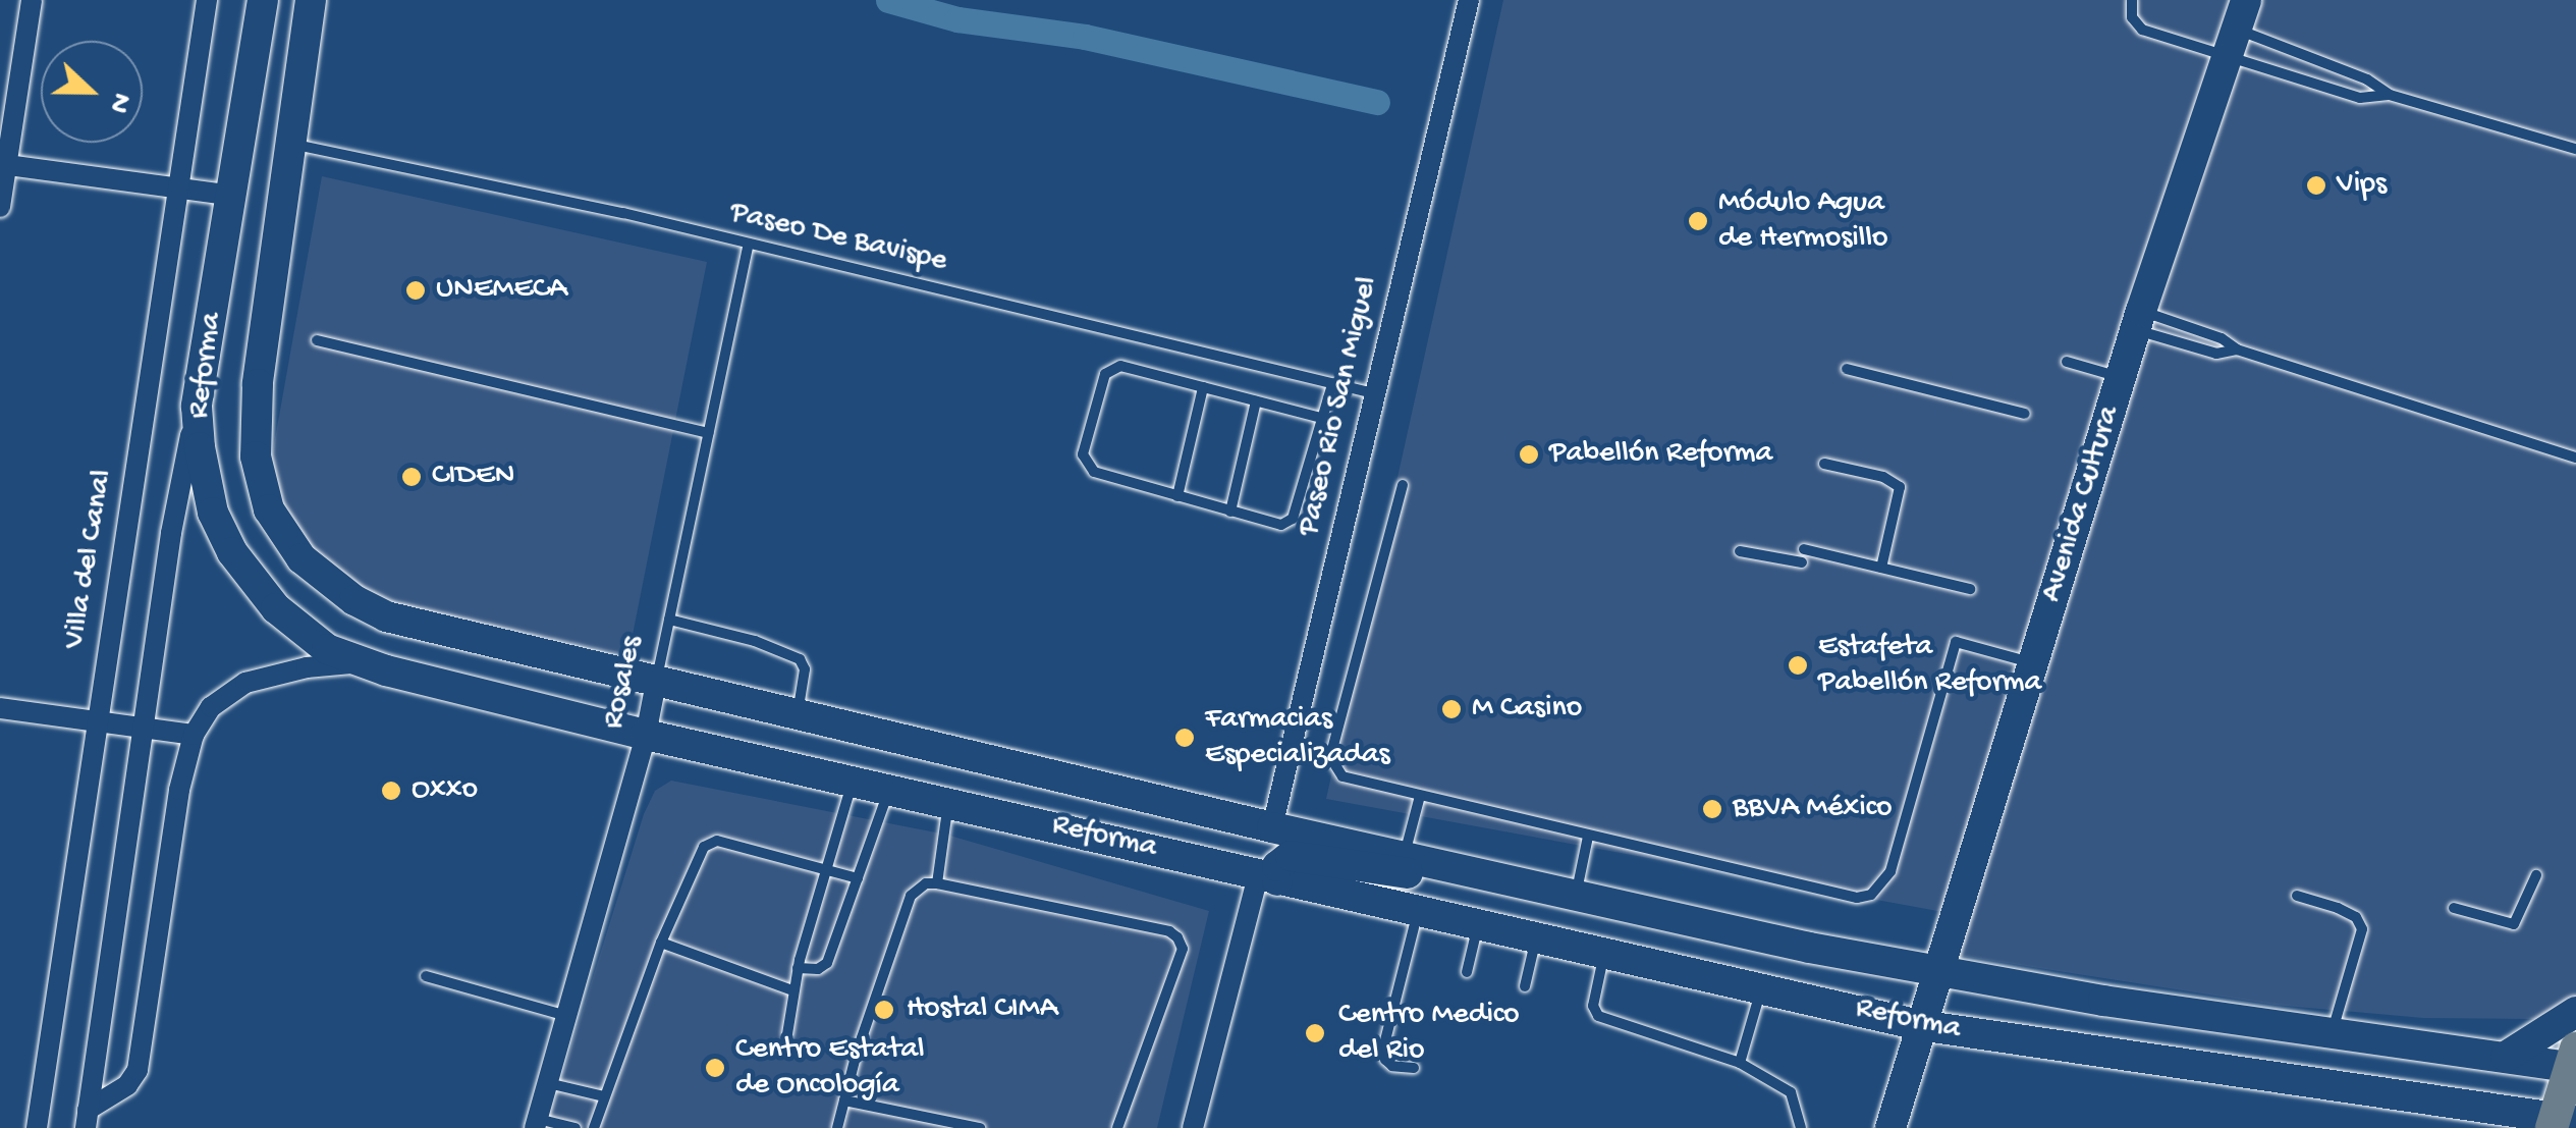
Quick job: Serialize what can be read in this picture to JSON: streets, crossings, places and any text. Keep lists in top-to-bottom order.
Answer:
{
  "streets": {
    "main road": ["Reforma", "Avenida Cultura"],
    "street": ["Paseo Rio San Miguel", "Villa del Canal", "Rosales"],
    "lane": ["Paseo De Bavispe"]
  },
  "crossings": [
    ["Paseo De Bavispe", "Reforma"],
    ["Paseo De Bavispe", "Paseo Rio San Miguel"],
    ["Paseo De Bavispe", "Rosales"],
    ["Reforma", "Paseo Rio San Miguel"],
    ["Reforma", "Avenida Cultura"],
    ["Reforma", "Rosales"]
  ],
  "places": [
    "Vips",
    "Módulo Agua de Hermosillo",
    "UNEMECA",
    "Pabellón Reforma",
    "CIDEN",
    "Estafeta Pabellón Reforma",
    "M Casino",
    "Farmacias Especializadas",
    "Oxxo",
    "BBVA México",
    "Hostal CIMA",
    "Centro Medico del Rio",
    "Centro Estatal de Oncología"
  ],
  "north": "right"
}
